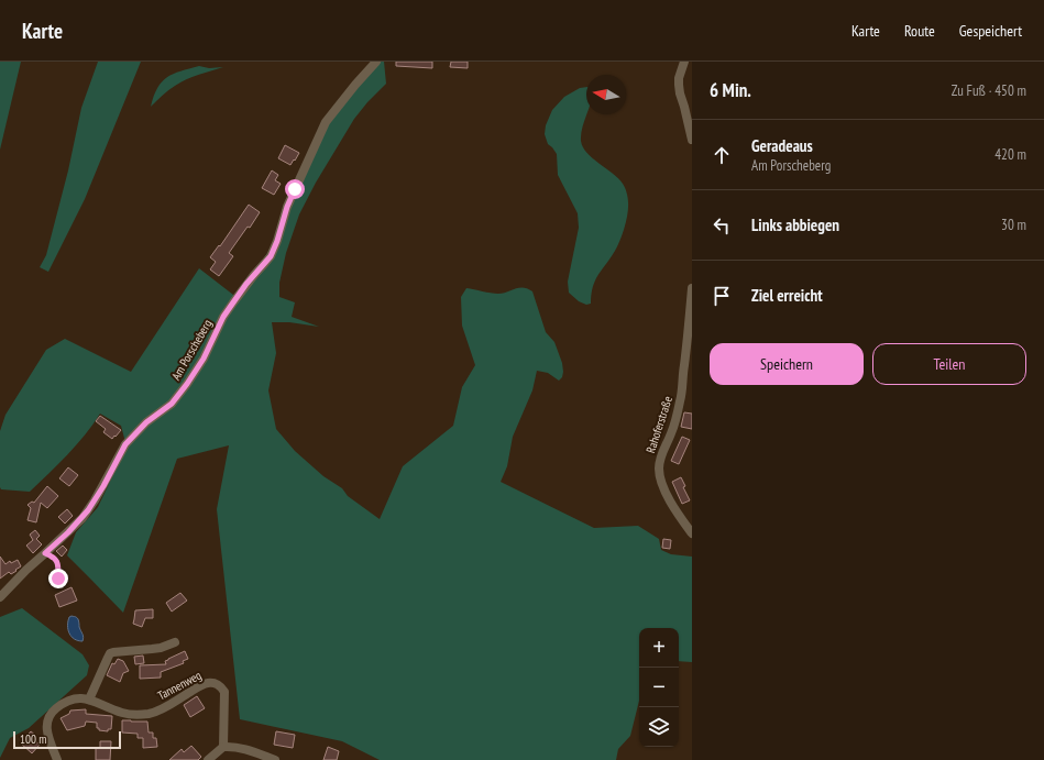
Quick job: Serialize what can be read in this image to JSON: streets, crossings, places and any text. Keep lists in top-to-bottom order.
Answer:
{
  "streets": {
    "street": ["Am Porscheberg", "Rahoferstraße", "Tannenweg"]
  },
  "scale_bar": "100 m",
  "north": "left",
  "page": {
    "header": "Karte",
    "nav": ["Karte", "Route", "Gespeichert"],
    "heading": ["6 Min.", "Zu Fuß · 450 m"],
    "list": [
      ["Geradeaus", "Am Porscheberg", "420 m"],
      ["Links abbiegen", "30 m"],
      "Ziel erreicht"
    ],
    "buttons": ["Speichern", "Teilen"],
    "map_buttons": ["+", "−"],
    "scale": "100 m"
  }
}
